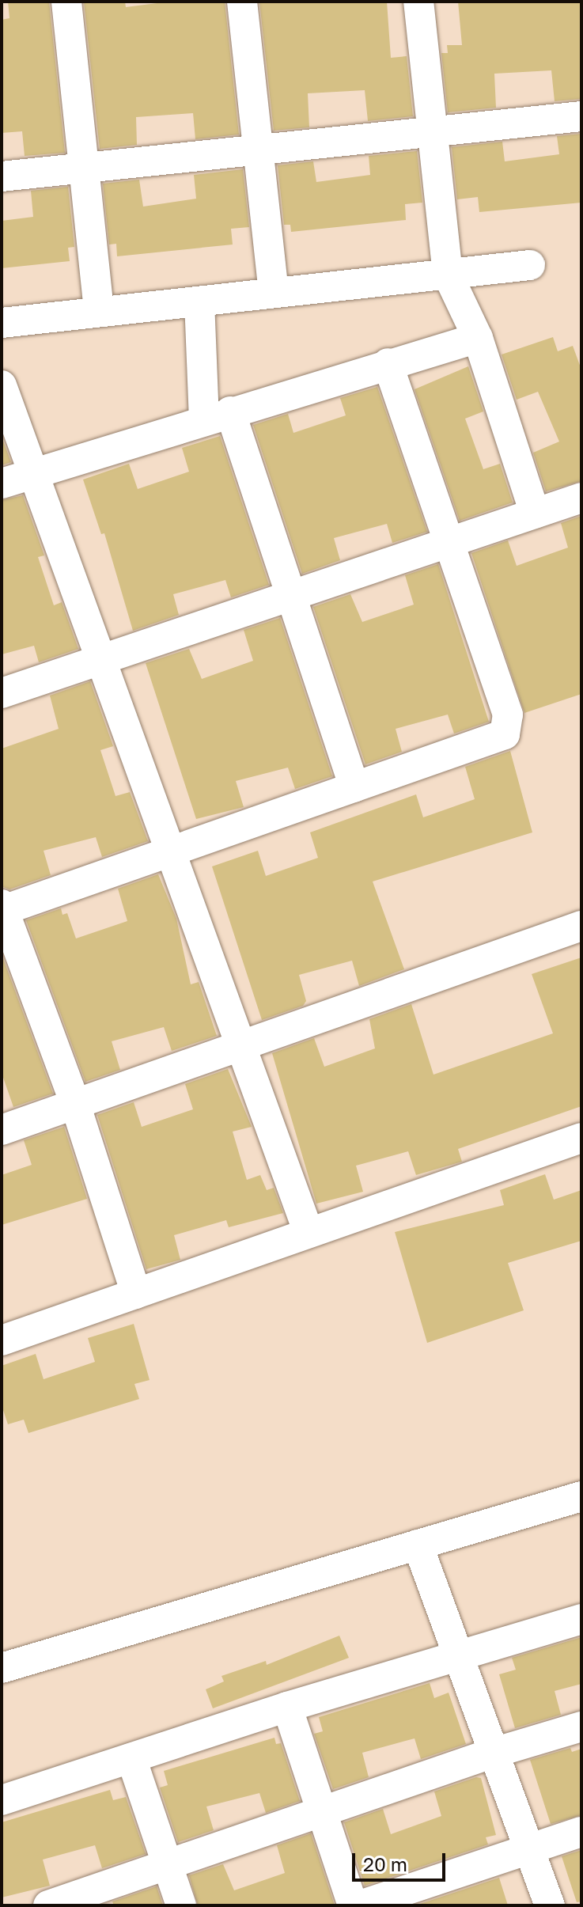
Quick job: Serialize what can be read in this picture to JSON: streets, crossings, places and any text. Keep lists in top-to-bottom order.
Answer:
{
  "scale_bar": "20 m"
}
